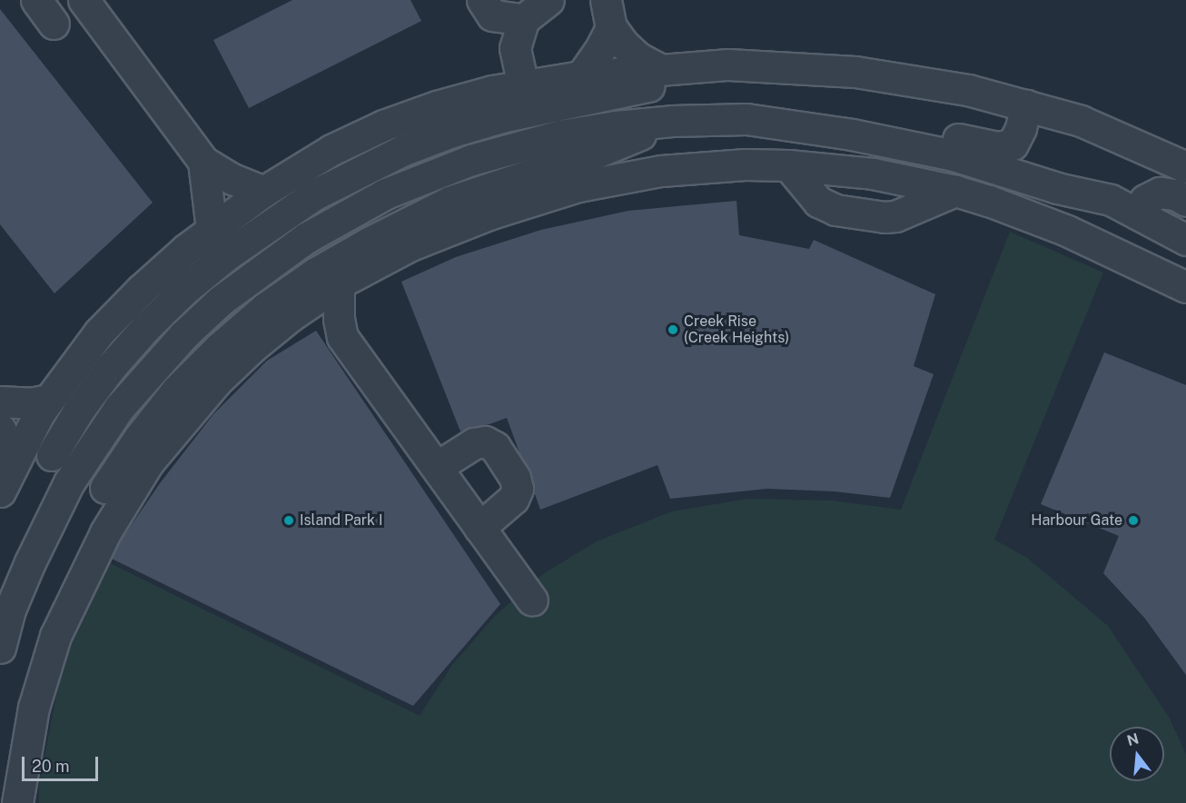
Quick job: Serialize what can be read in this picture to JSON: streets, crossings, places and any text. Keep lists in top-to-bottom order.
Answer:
{
  "places": ["Creek Rise (Creek Heights)", "Island Park I", "Harbour Gate"],
  "scale_bar": "20 m",
  "north": "top"
}
